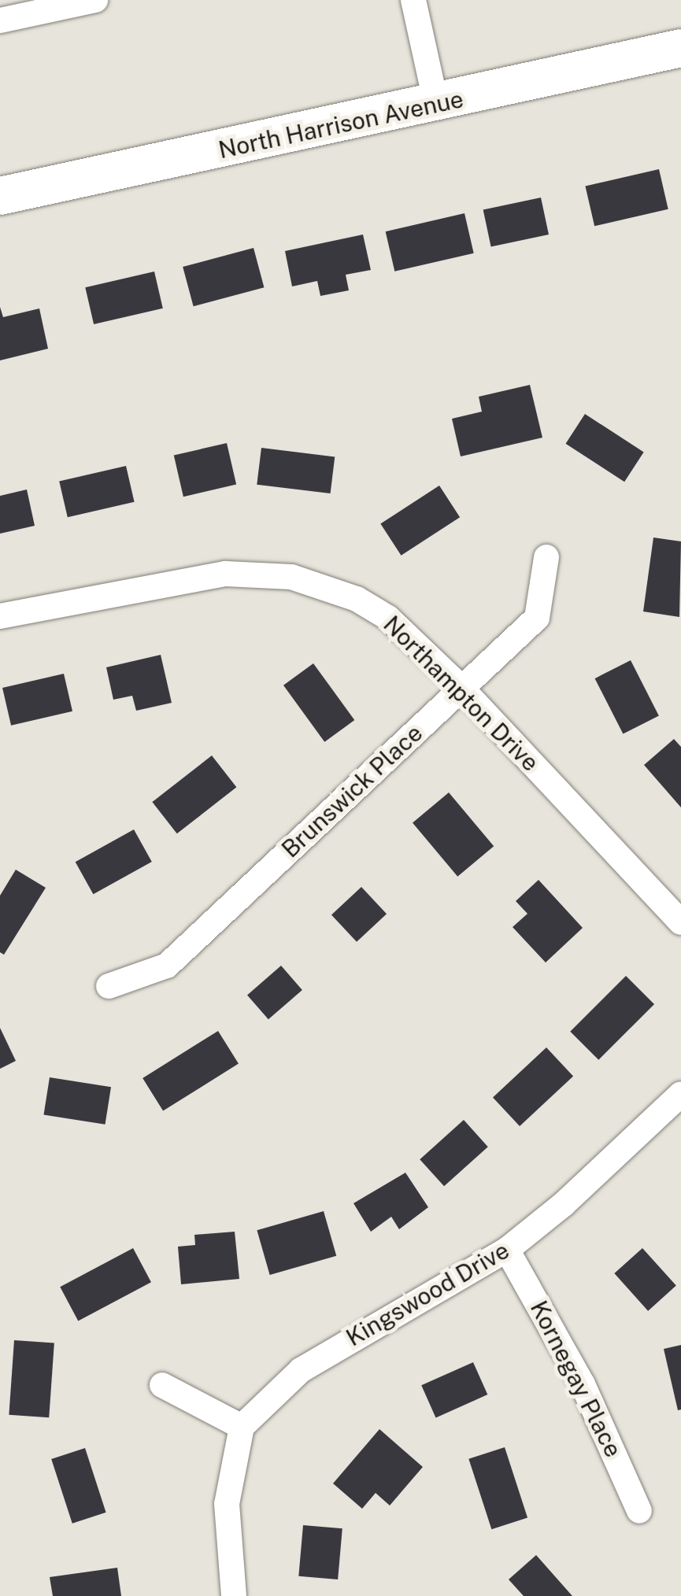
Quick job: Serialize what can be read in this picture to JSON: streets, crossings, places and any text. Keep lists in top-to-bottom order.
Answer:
{
  "streets": {
    "main road": ["North Harrison Avenue"],
    "street": [
      "Northampton Drive",
      "Brunswick Place",
      "Kingswood Drive",
      "Kornegay Place"
    ]
  },
  "crossings": [
    ["Northampton Drive", "Brunswick Place"],
    ["Kingswood Drive", "Kornegay Place"]
  ]
}
